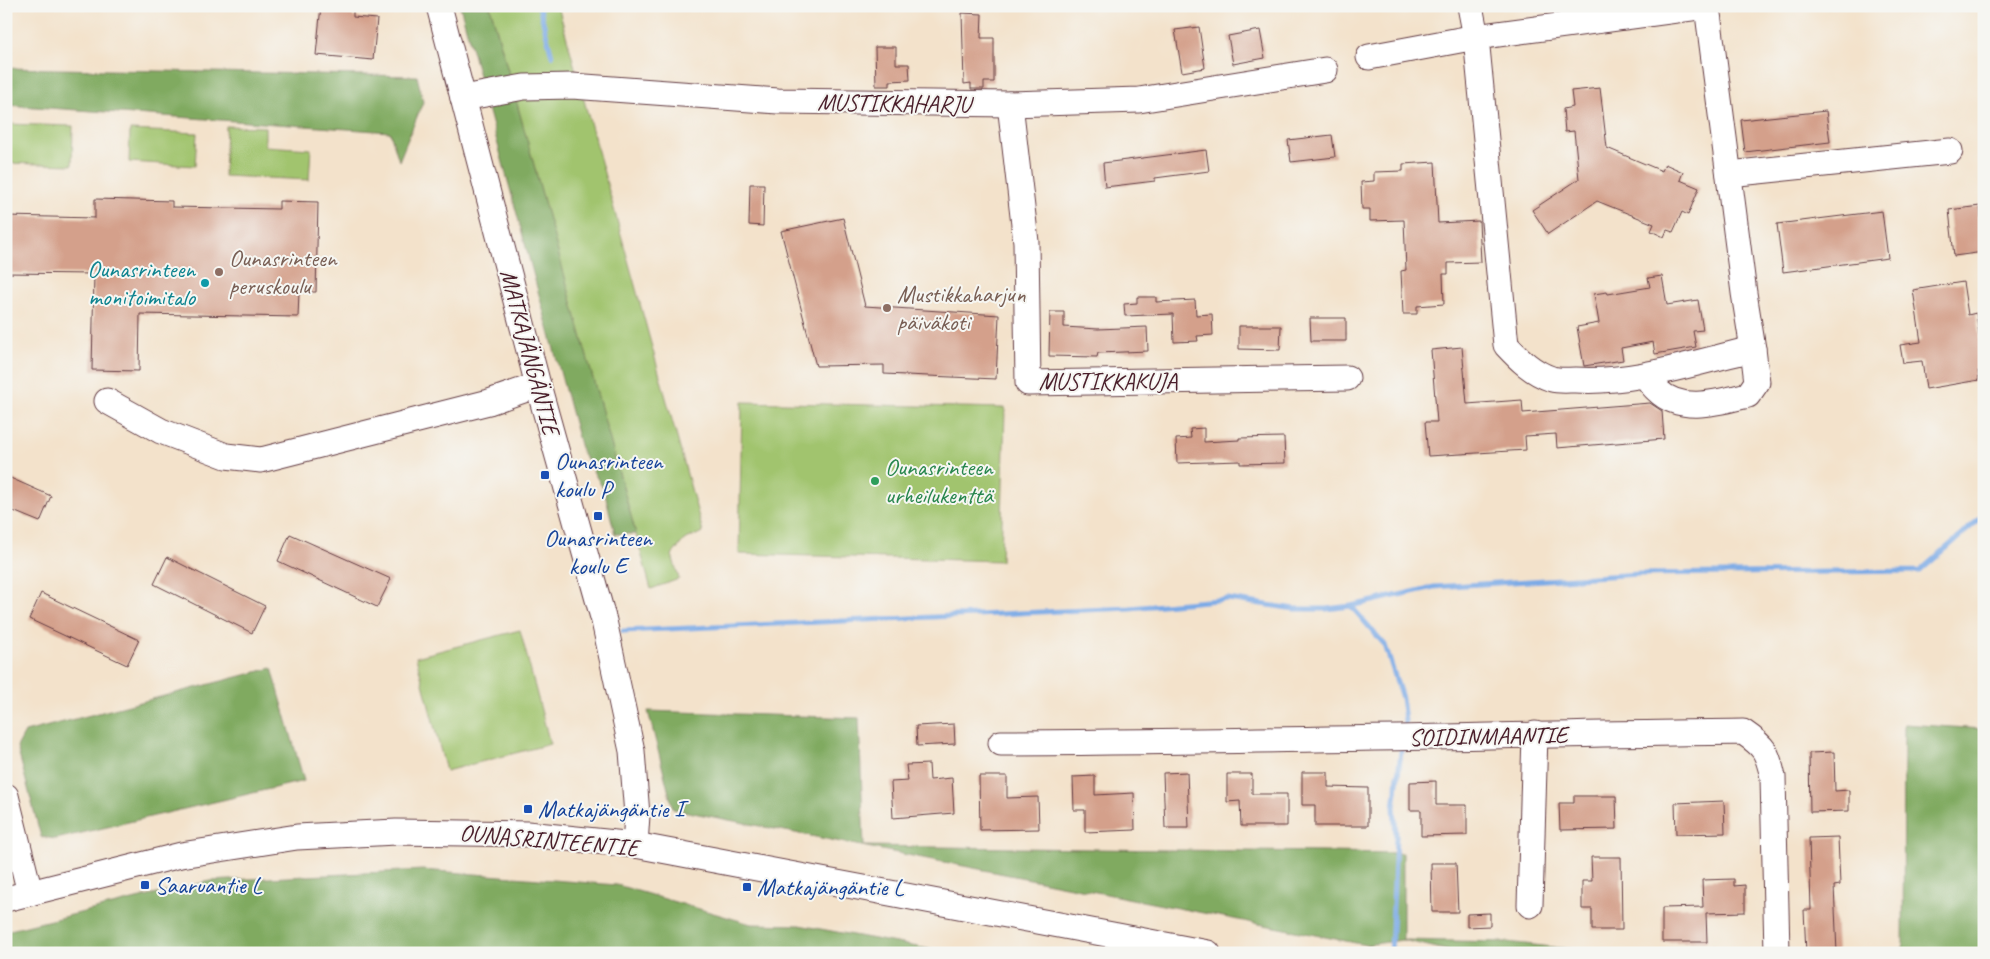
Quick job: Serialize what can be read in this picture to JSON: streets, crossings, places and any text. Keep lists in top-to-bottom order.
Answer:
{
  "streets": {
    "street": [
      "MUSTIKKAHARJU",
      "MATKAJÄNGÄNTIE",
      "MUSTIKKAKUJA",
      "SOIDINMAANTIE",
      "OUNASRINTEENTIE"
    ]
  },
  "crossings": [
    ["MUSTIKKAHARJU", "MATKAJÄNGÄNTIE"],
    ["MUSTIKKAHARJU", "MUSTIKKAKUJA"],
    ["MATKAJÄNGÄNTIE", "OUNASRINTEENTIE"]
  ],
  "places": {
    "other": [
      "Ounasrinteen peruskoulu",
      "Ounasrinteen monitoimitalo",
      "Mustikkaharjun päiväkoti",
      "Ounasrinteen urheilukenttä"
    ],
    "transit": [
      "Ounasrinteen koulu P",
      "Ounasrinteen koulu E",
      "Matkajängäntie I",
      "Saaruantie L",
      "Matkajängäntie L"
    ]
  }
}
